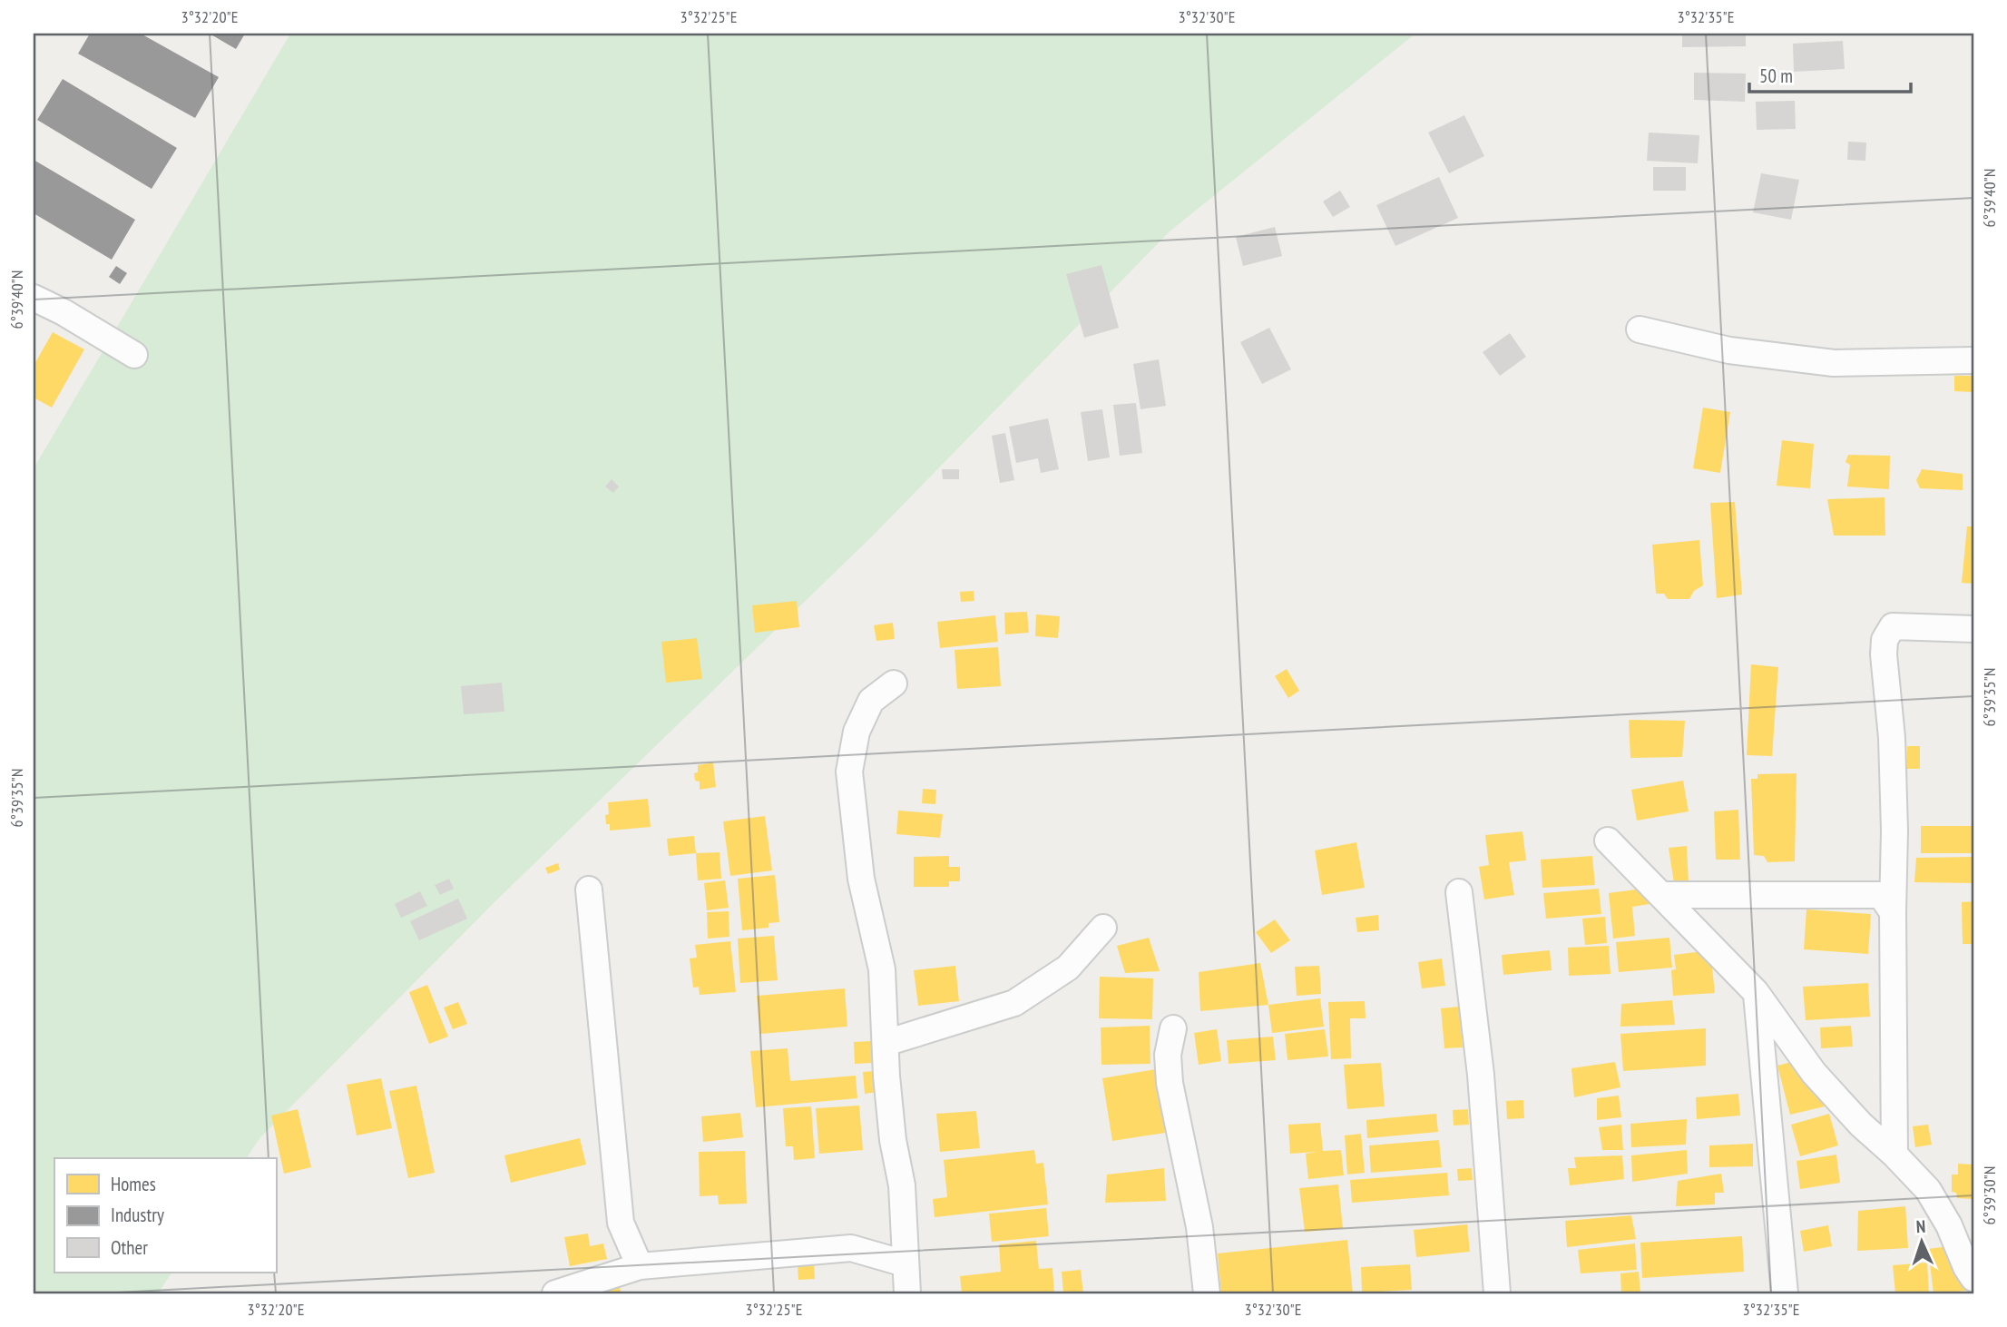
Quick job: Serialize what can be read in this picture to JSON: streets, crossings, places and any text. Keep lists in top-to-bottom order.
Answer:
{
  "legend": ["Homes", "Industry", "Other"],
  "scale_bar": "50 m",
  "north": "top",
  "coordinates": [
    "3°32'20\"E",
    "3°32'25\"E",
    "3°32'30\"E",
    "3°32'35\"E",
    "6°39'40\"N",
    "6°39'35\"N",
    "6°39'30\"N"
  ]
}
